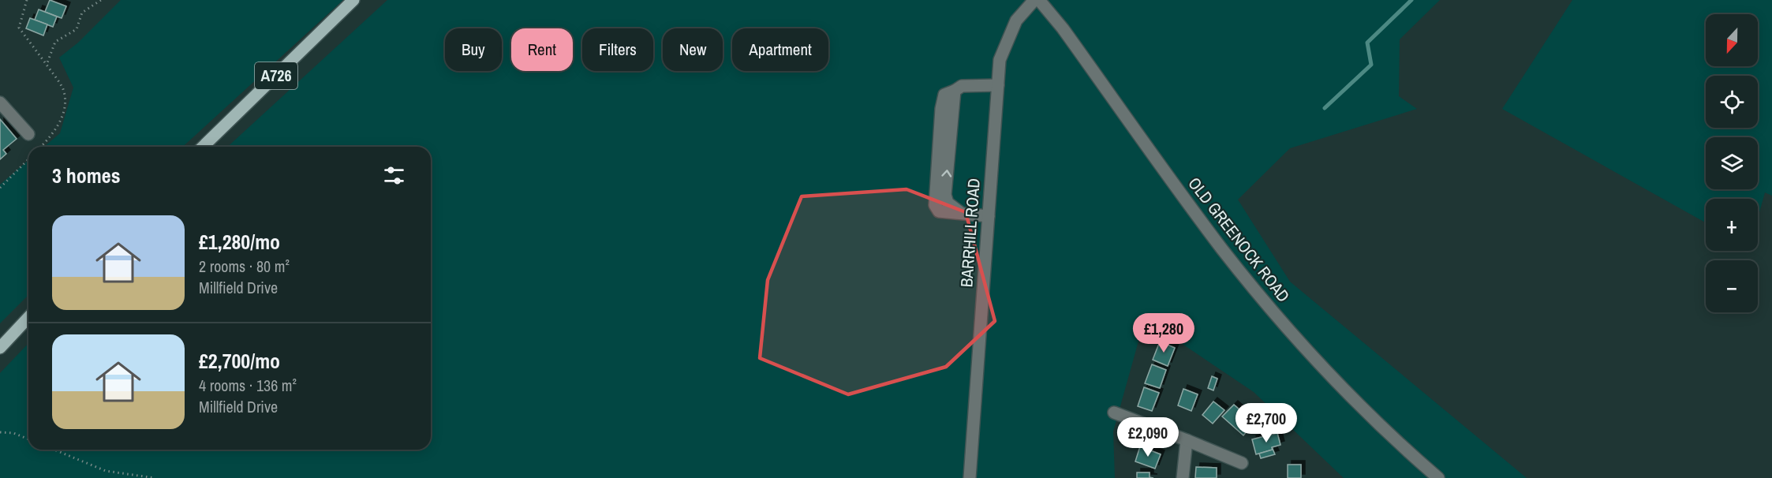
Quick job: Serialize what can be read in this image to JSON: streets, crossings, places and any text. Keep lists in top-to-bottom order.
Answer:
{
  "streets": {
    "main road": ["A726"],
    "street": ["BARRHILL ROAD", "OLD GREENOCK ROAD"]
  },
  "north": "bottom",
  "page": {
    "map_buttons": ["+", "−"],
    "chip": [
      "Buy",
      "Rent",
      "Filters",
      "New",
      "Apartment"
    ],
    "heading": "3 homes",
    "list": [
      {
        "name": "£1,280/mo",
        "note": "2 rooms · 80 m² · Millfield Drive"
      },
      {
        "name": "£2,700/mo",
        "note": "4 rooms · 136 m² · Millfield Drive"
      }
    ],
    "price": ["£1,280", "£2,700", "£2,090"]
  }
}
